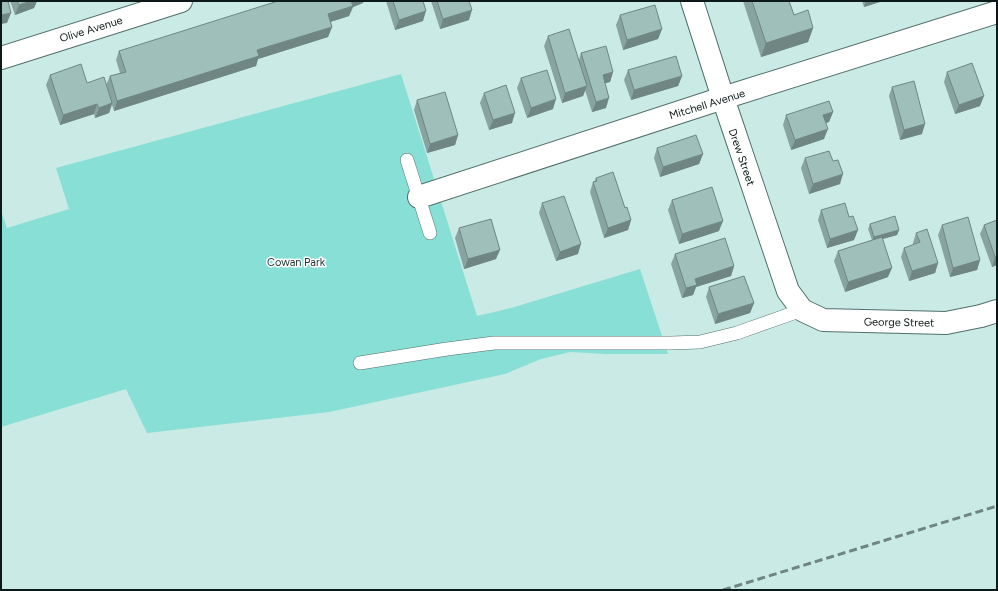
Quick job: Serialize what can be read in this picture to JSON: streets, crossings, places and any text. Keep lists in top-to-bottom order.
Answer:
{
  "streets": {
    "street": [
      "Olive Avenue",
      "Mitchell Avenue",
      "Drew Street",
      "George Street"
    ]
  },
  "crossings": [
    ["Mitchell Avenue", "Drew Street"],
    ["Drew Street", "George Street"]
  ],
  "parks": ["Cowan Park"]
}
